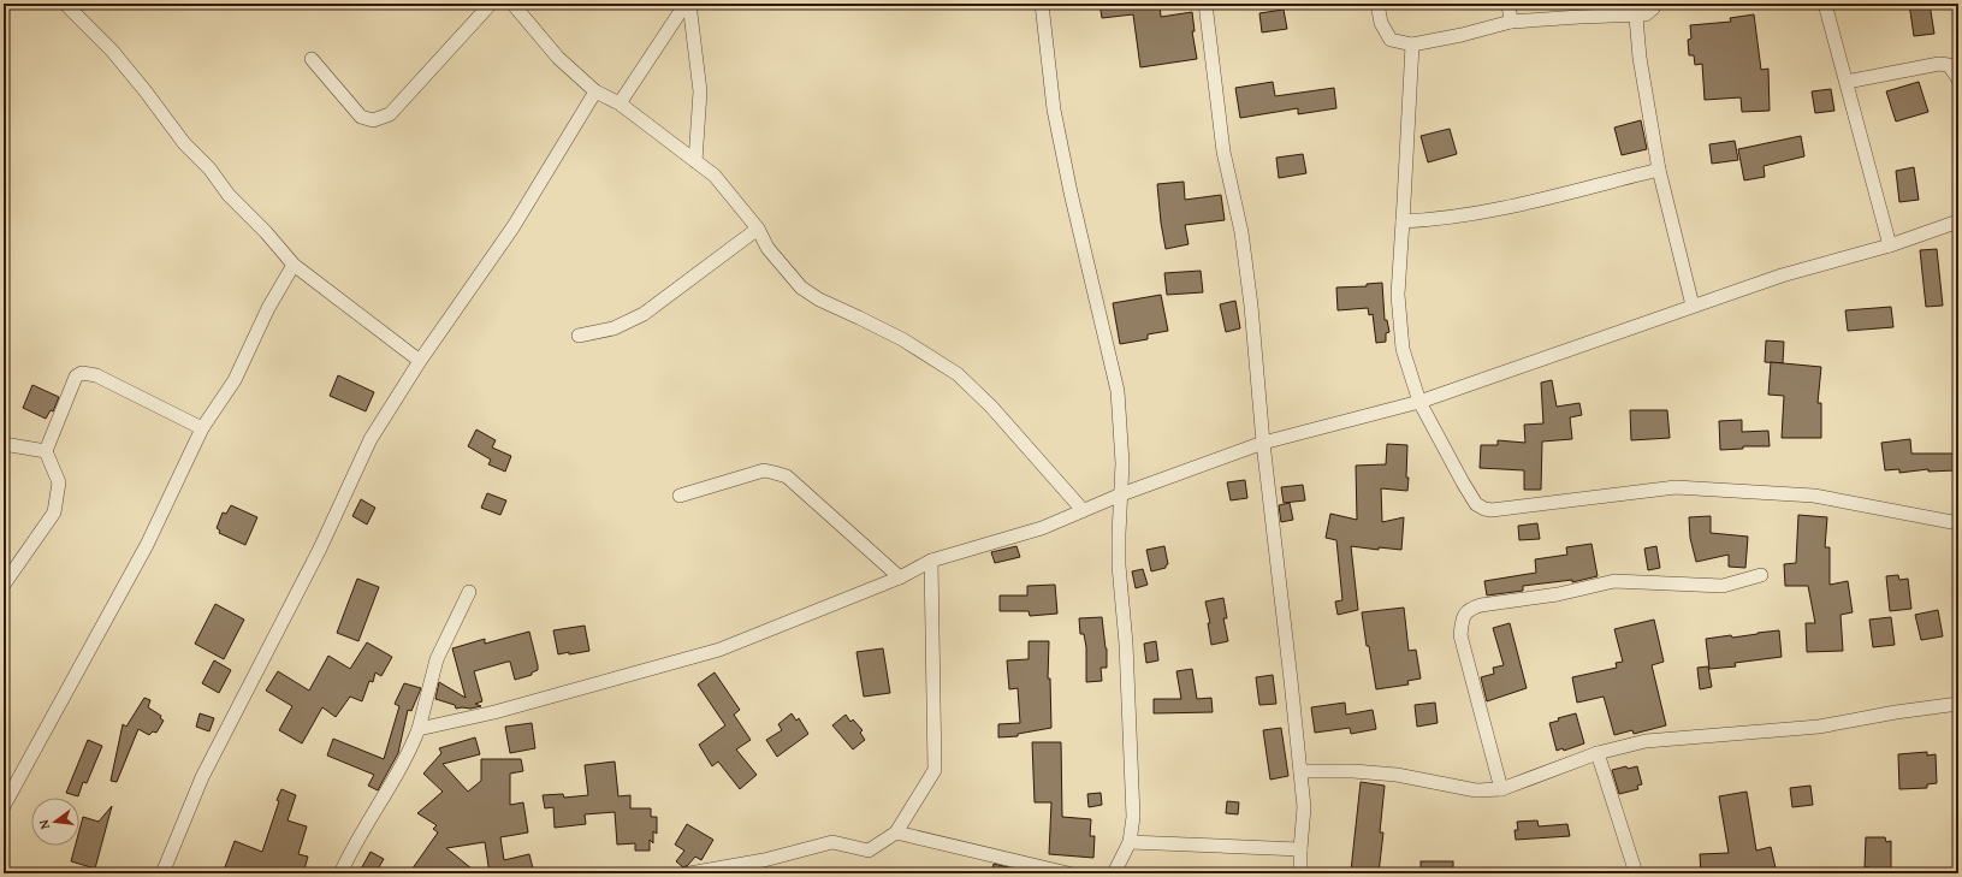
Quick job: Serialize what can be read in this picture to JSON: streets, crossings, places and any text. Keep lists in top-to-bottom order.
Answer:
{
  "north": "left"
}
